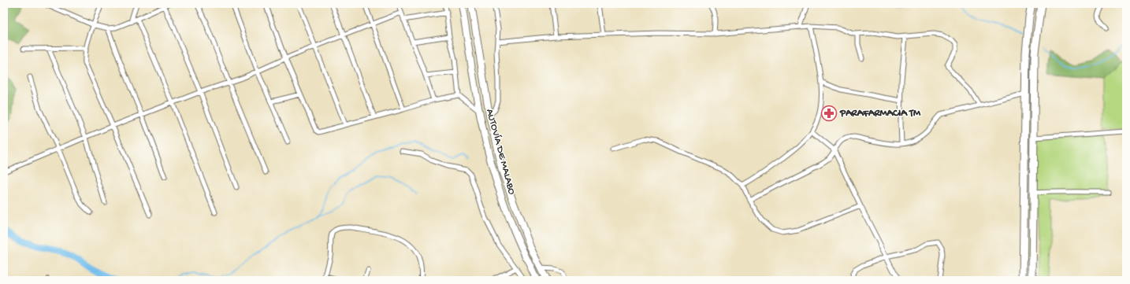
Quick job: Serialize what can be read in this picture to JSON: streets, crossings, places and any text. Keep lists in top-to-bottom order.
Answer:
{
  "streets": {
    "main road": ["AUTOVÍA DE MALABO"]
  },
  "places": {
    "pharmacy": ["PARAFARMACIA TM"]
  }
}
